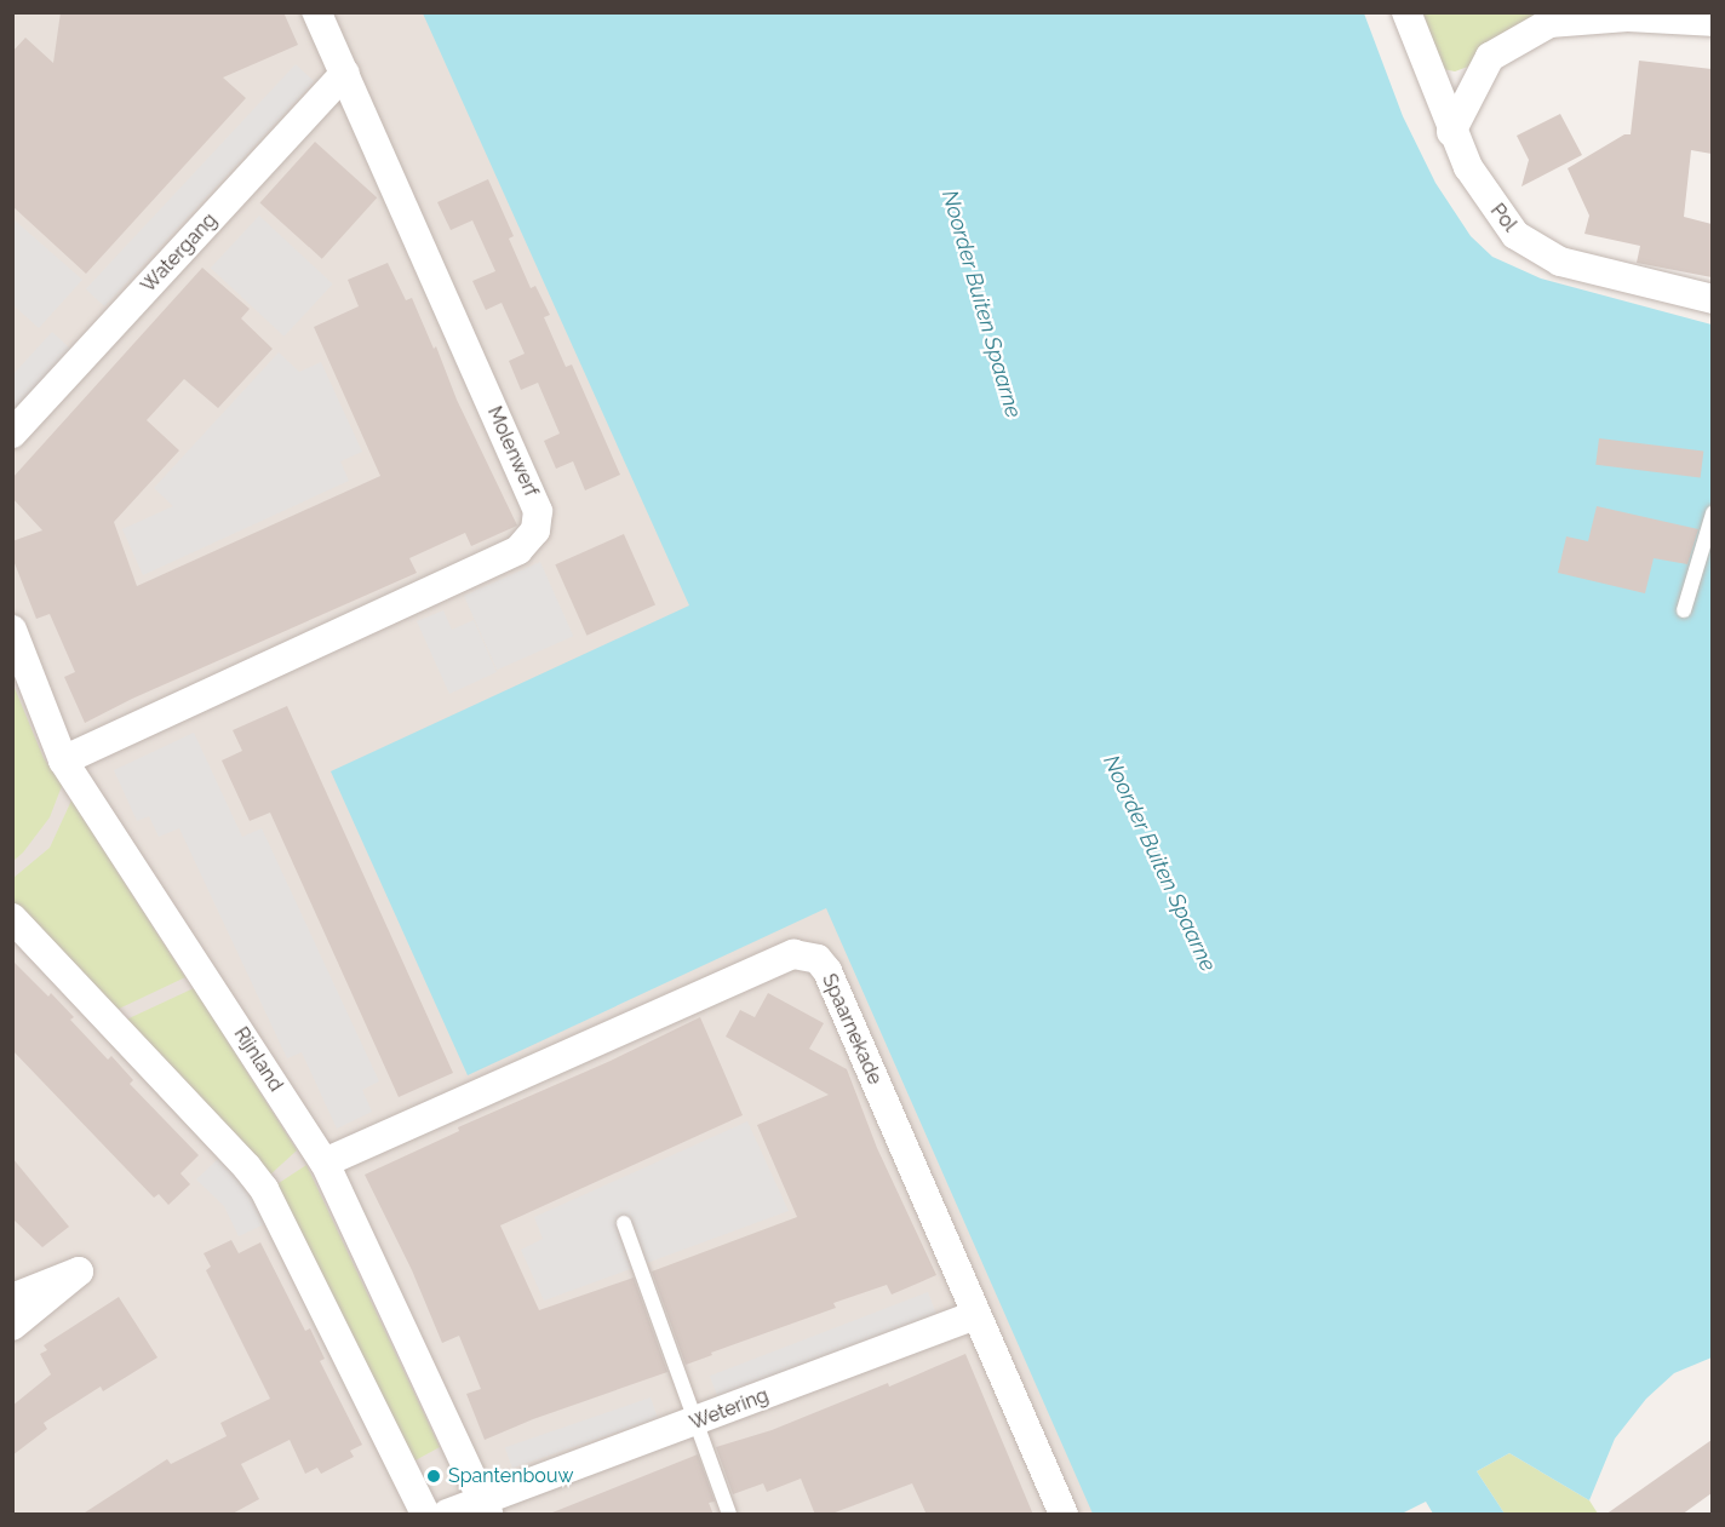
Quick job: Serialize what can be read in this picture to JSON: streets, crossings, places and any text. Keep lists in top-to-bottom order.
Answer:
{
  "streets": {
    "street": [
      "Pol",
      "Watergang",
      "Molenwerf",
      "Spaarnekade",
      "Rijnland",
      "Wetering"
    ]
  },
  "crossings": [
    ["Watergang", "Molenwerf"],
    ["Molenwerf", "Rijnland"],
    ["Spaarnekade", "Rijnland"],
    ["Spaarnekade", "Wetering"],
    ["Rijnland", "Wetering"]
  ],
  "water": ["Noorder Buiten Spaarne"],
  "places": ["Spantenbouw"]
}
